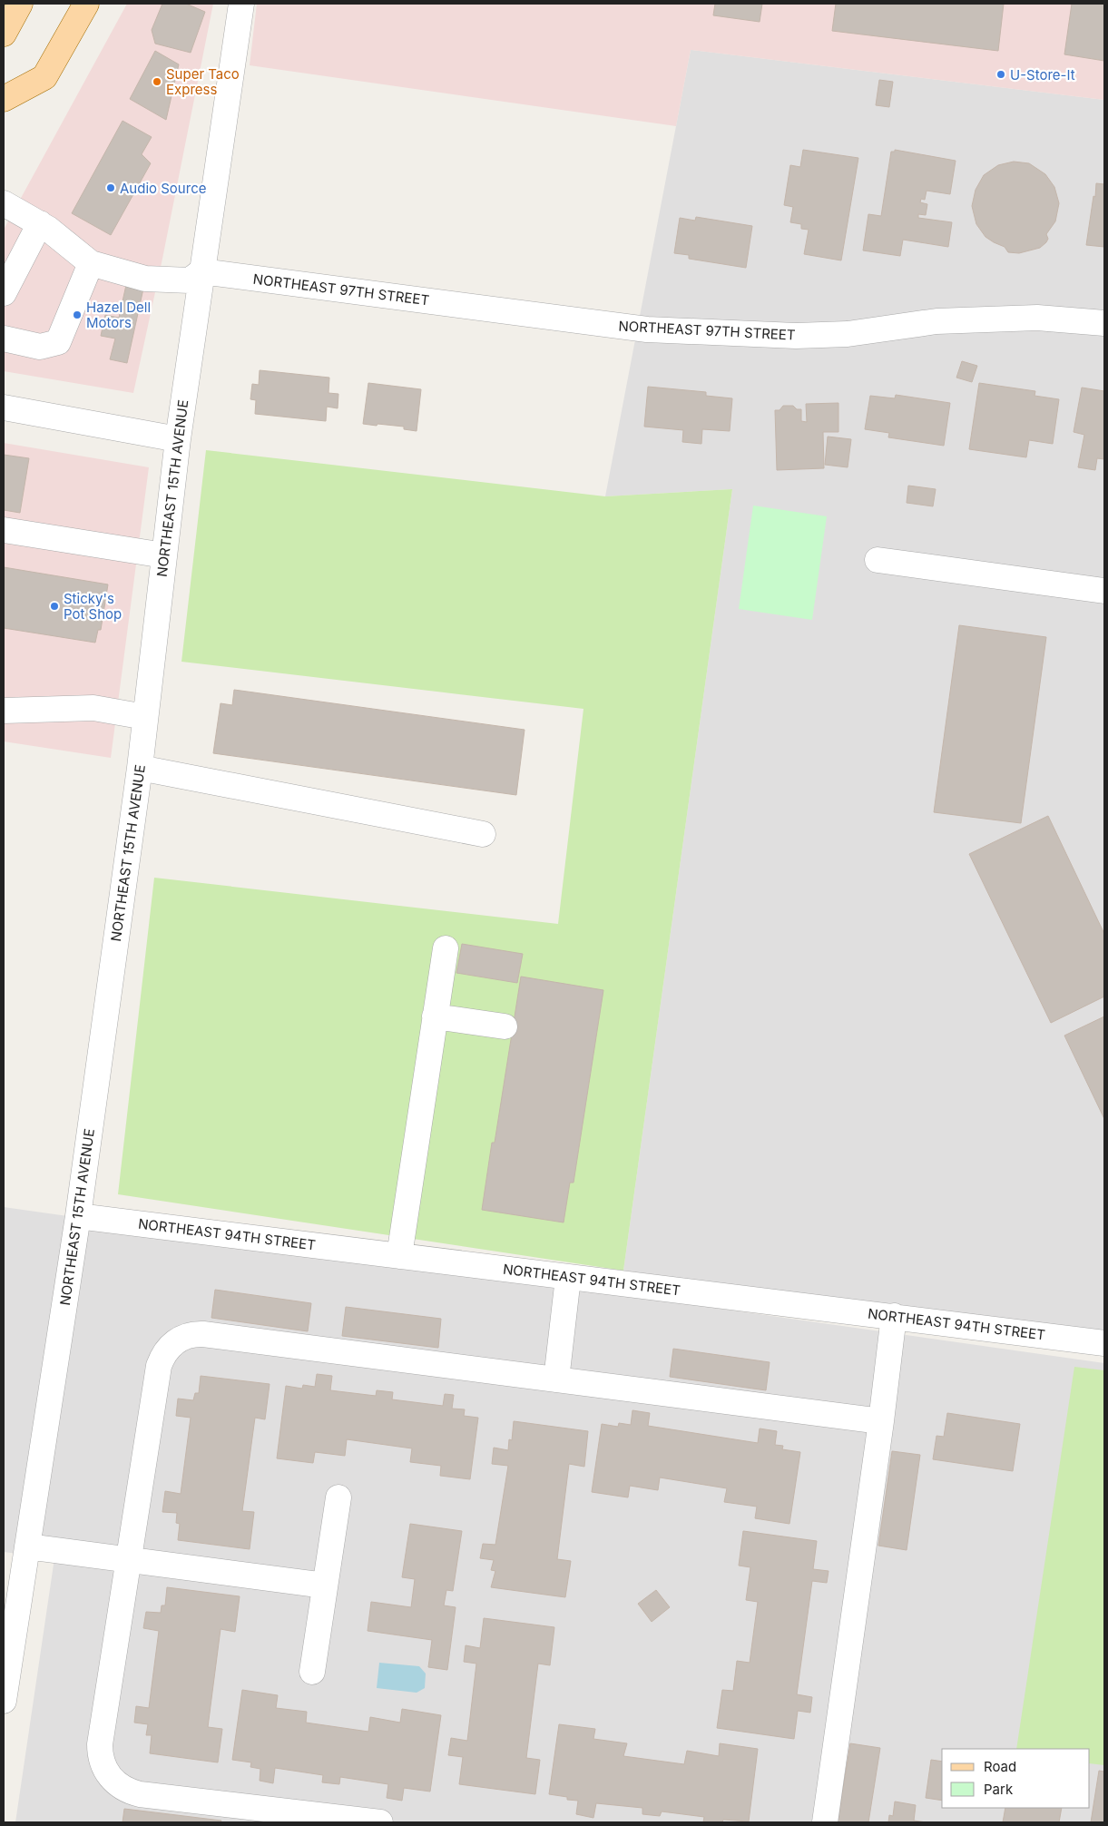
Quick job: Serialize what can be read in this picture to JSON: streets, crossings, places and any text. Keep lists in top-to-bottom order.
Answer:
{
  "streets": {
    "street": ["NORTHEAST 97TH STREET", "NORTHEAST 15TH AVENUE", "NORTHEAST 94TH STREET"]
  },
  "crossings": [
    ["NORTHEAST 97TH STREET", "NORTHEAST 15TH AVENUE"],
    ["NORTHEAST 15TH AVENUE", "NORTHEAST 94TH STREET"]
  ],
  "places": [
    "U-Store-It",
    "Super Taco Express",
    "Audio Source",
    "Hazel Dell Motors",
    "Sticky's Pot Shop"
  ],
  "legend": ["Road", "Park"]
}
